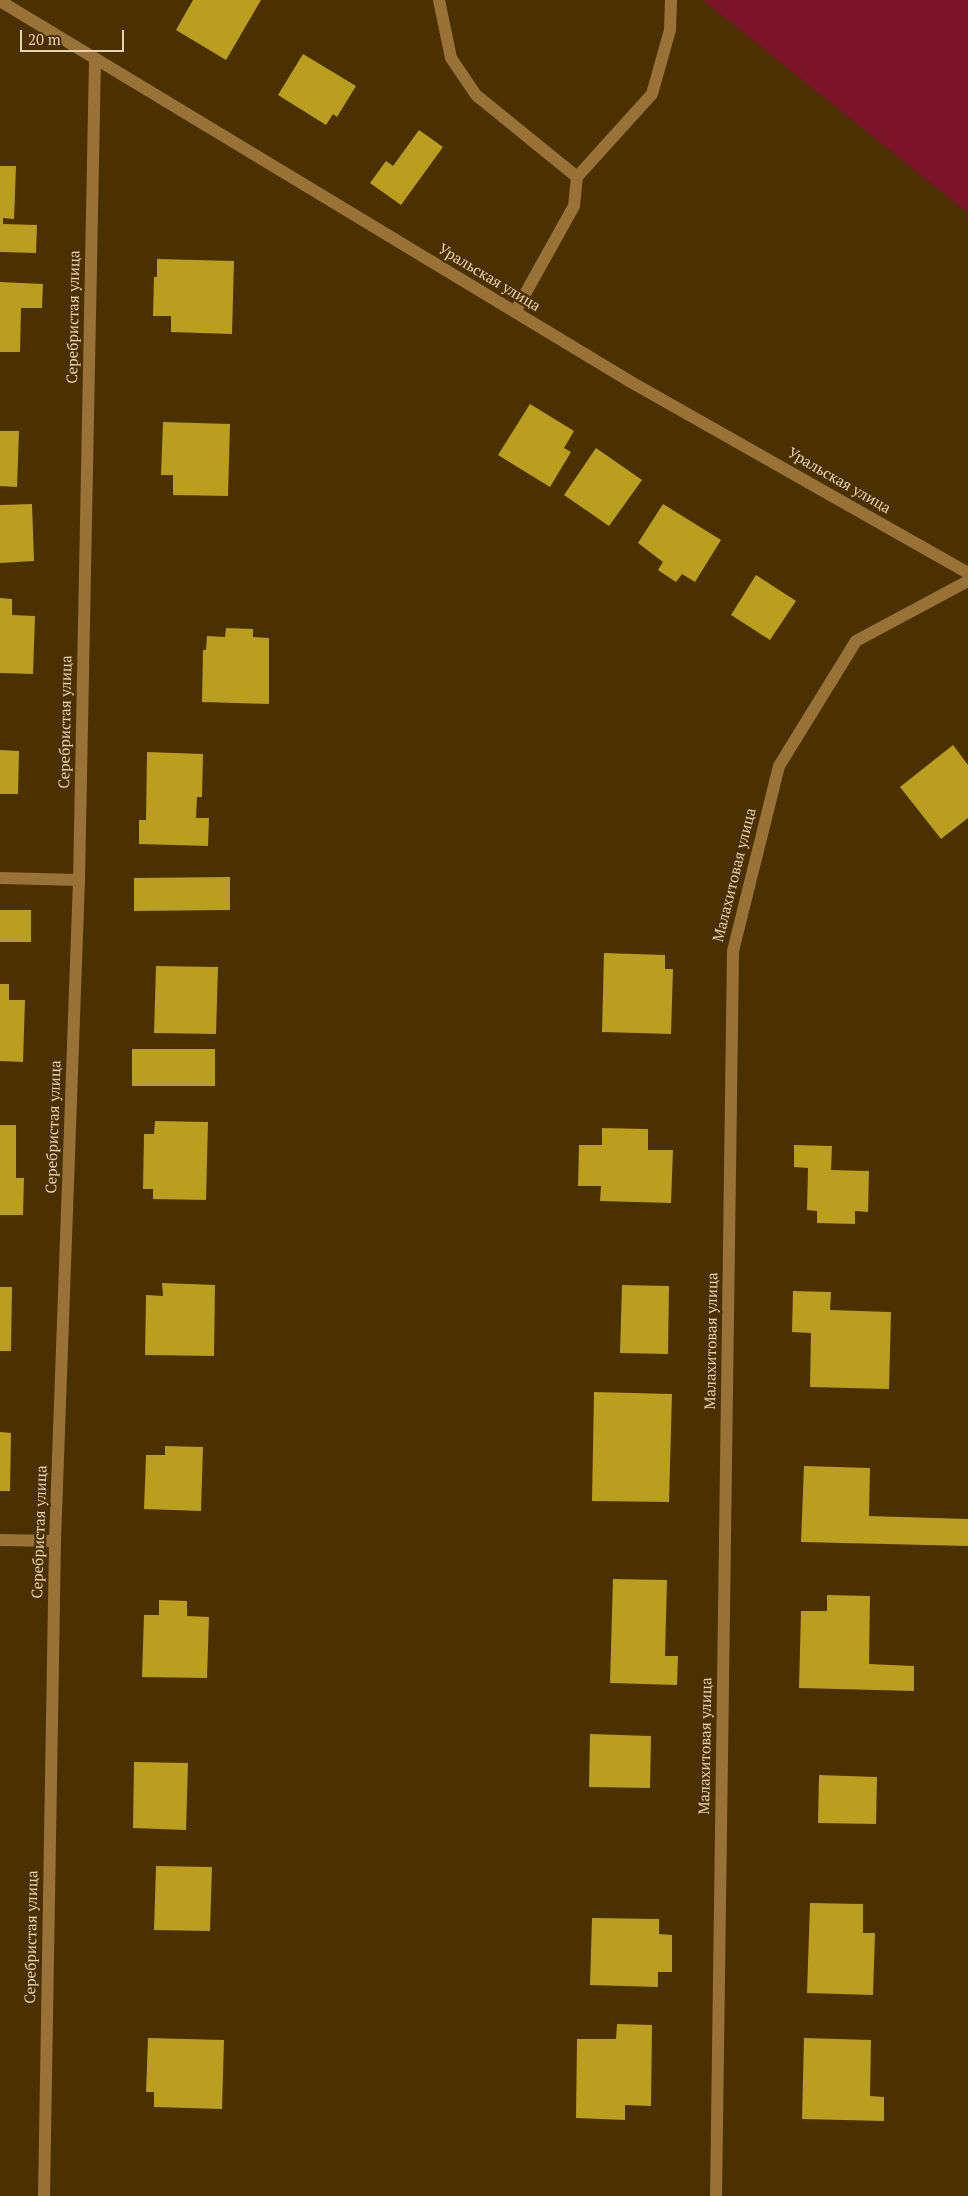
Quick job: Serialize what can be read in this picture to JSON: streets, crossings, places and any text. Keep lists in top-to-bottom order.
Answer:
{
  "streets": {
    "street": ["Уральская улица", "Серебристая улица", "Малахитовая улица"]
  },
  "crossings": [
    ["Уральская улица", "Серебристая улица"]
  ],
  "scale_bar": "20 m"
}
